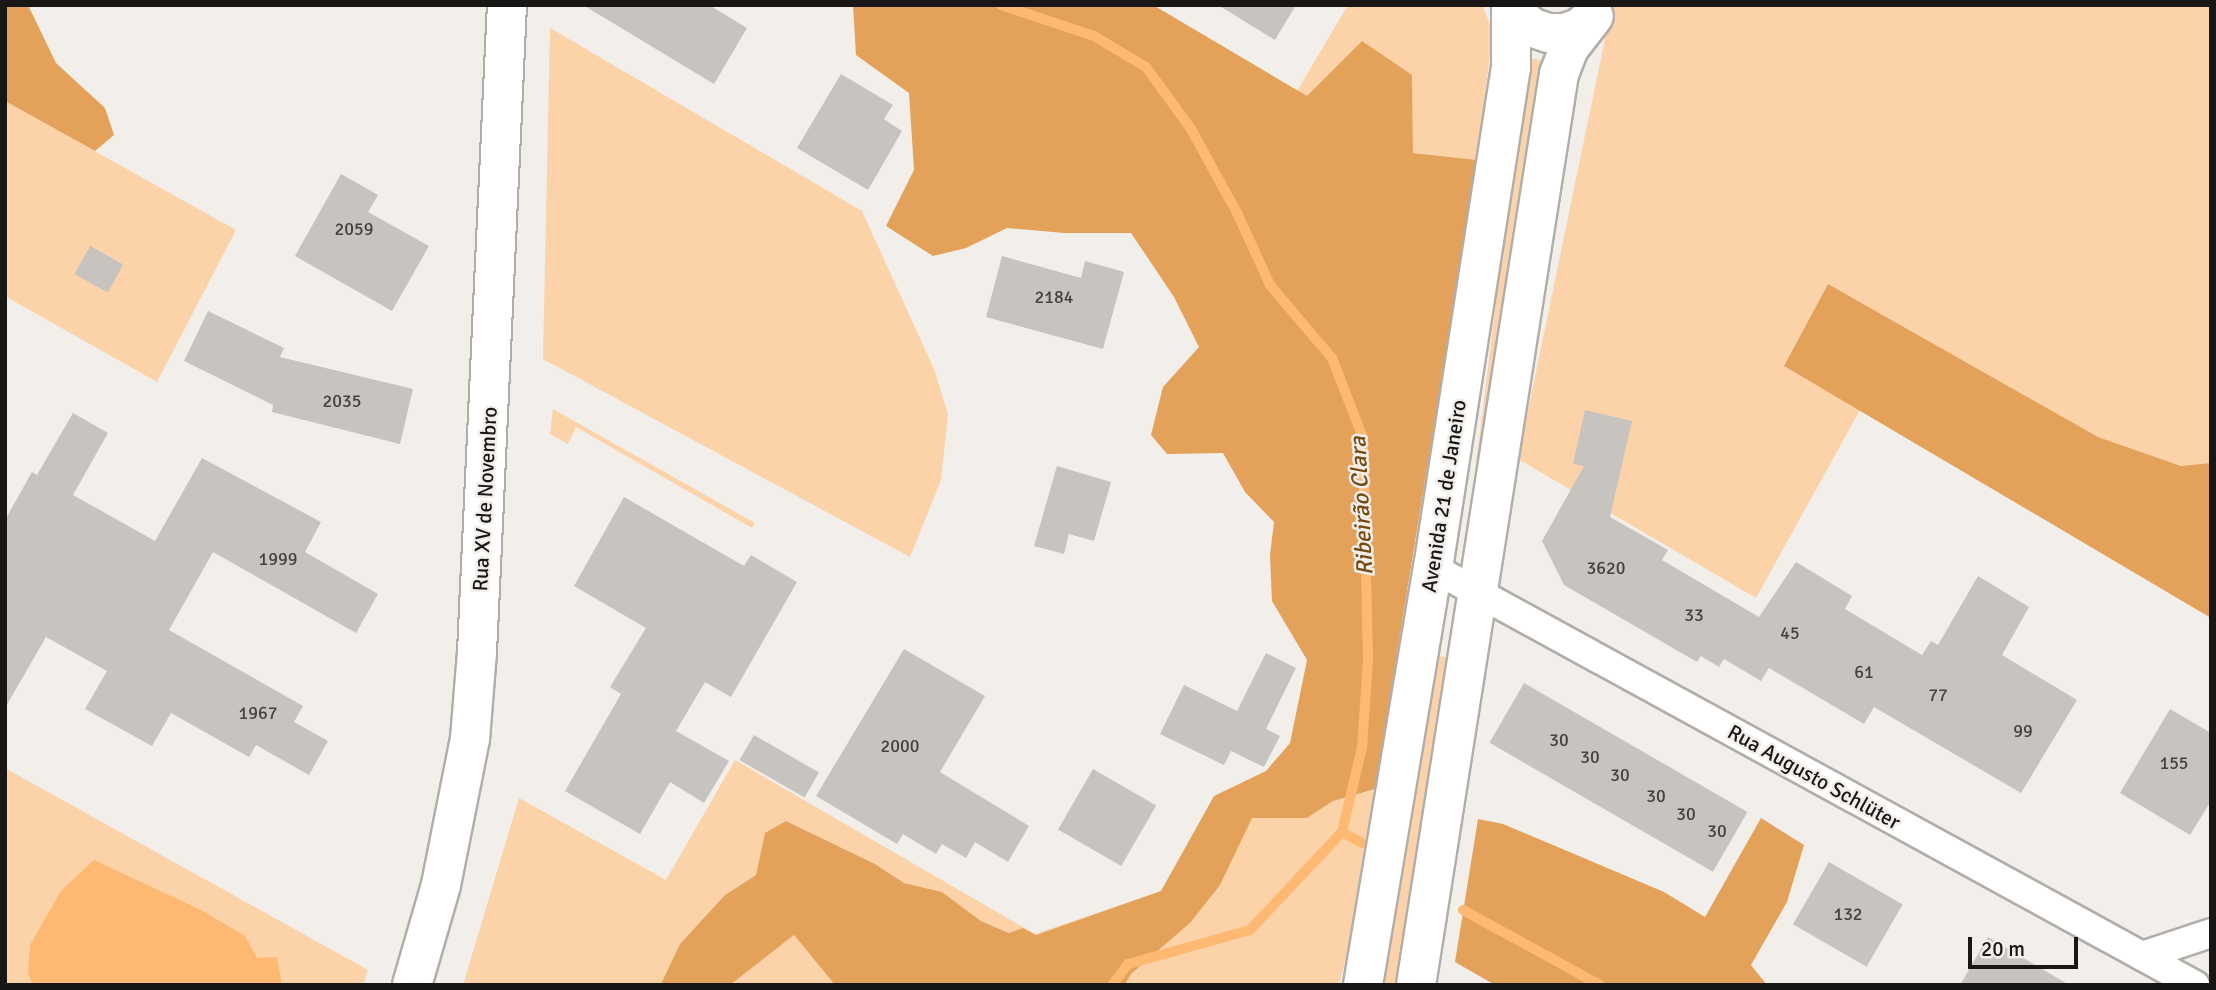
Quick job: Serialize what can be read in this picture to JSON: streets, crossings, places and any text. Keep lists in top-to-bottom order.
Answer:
{
  "streets": {
    "main road": ["Avenida 21 de Janeiro", "Rua XV de Novembro"],
    "street": ["Rua Augusto Schlüter"]
  },
  "crossings": [
    ["Avenida 21 de Janeiro", "Rua Augusto Schlüter"]
  ],
  "water": ["Ribeirão Clara"],
  "house_numbers": [
    "2059",
    "2184",
    "2035",
    "1999",
    "3620",
    "33",
    "45",
    "61",
    "77",
    "1967",
    "99",
    "30",
    "2000",
    "30",
    "155",
    "30",
    "30",
    "30",
    "30",
    "132"
  ],
  "scale_bar": "20 m"
}
